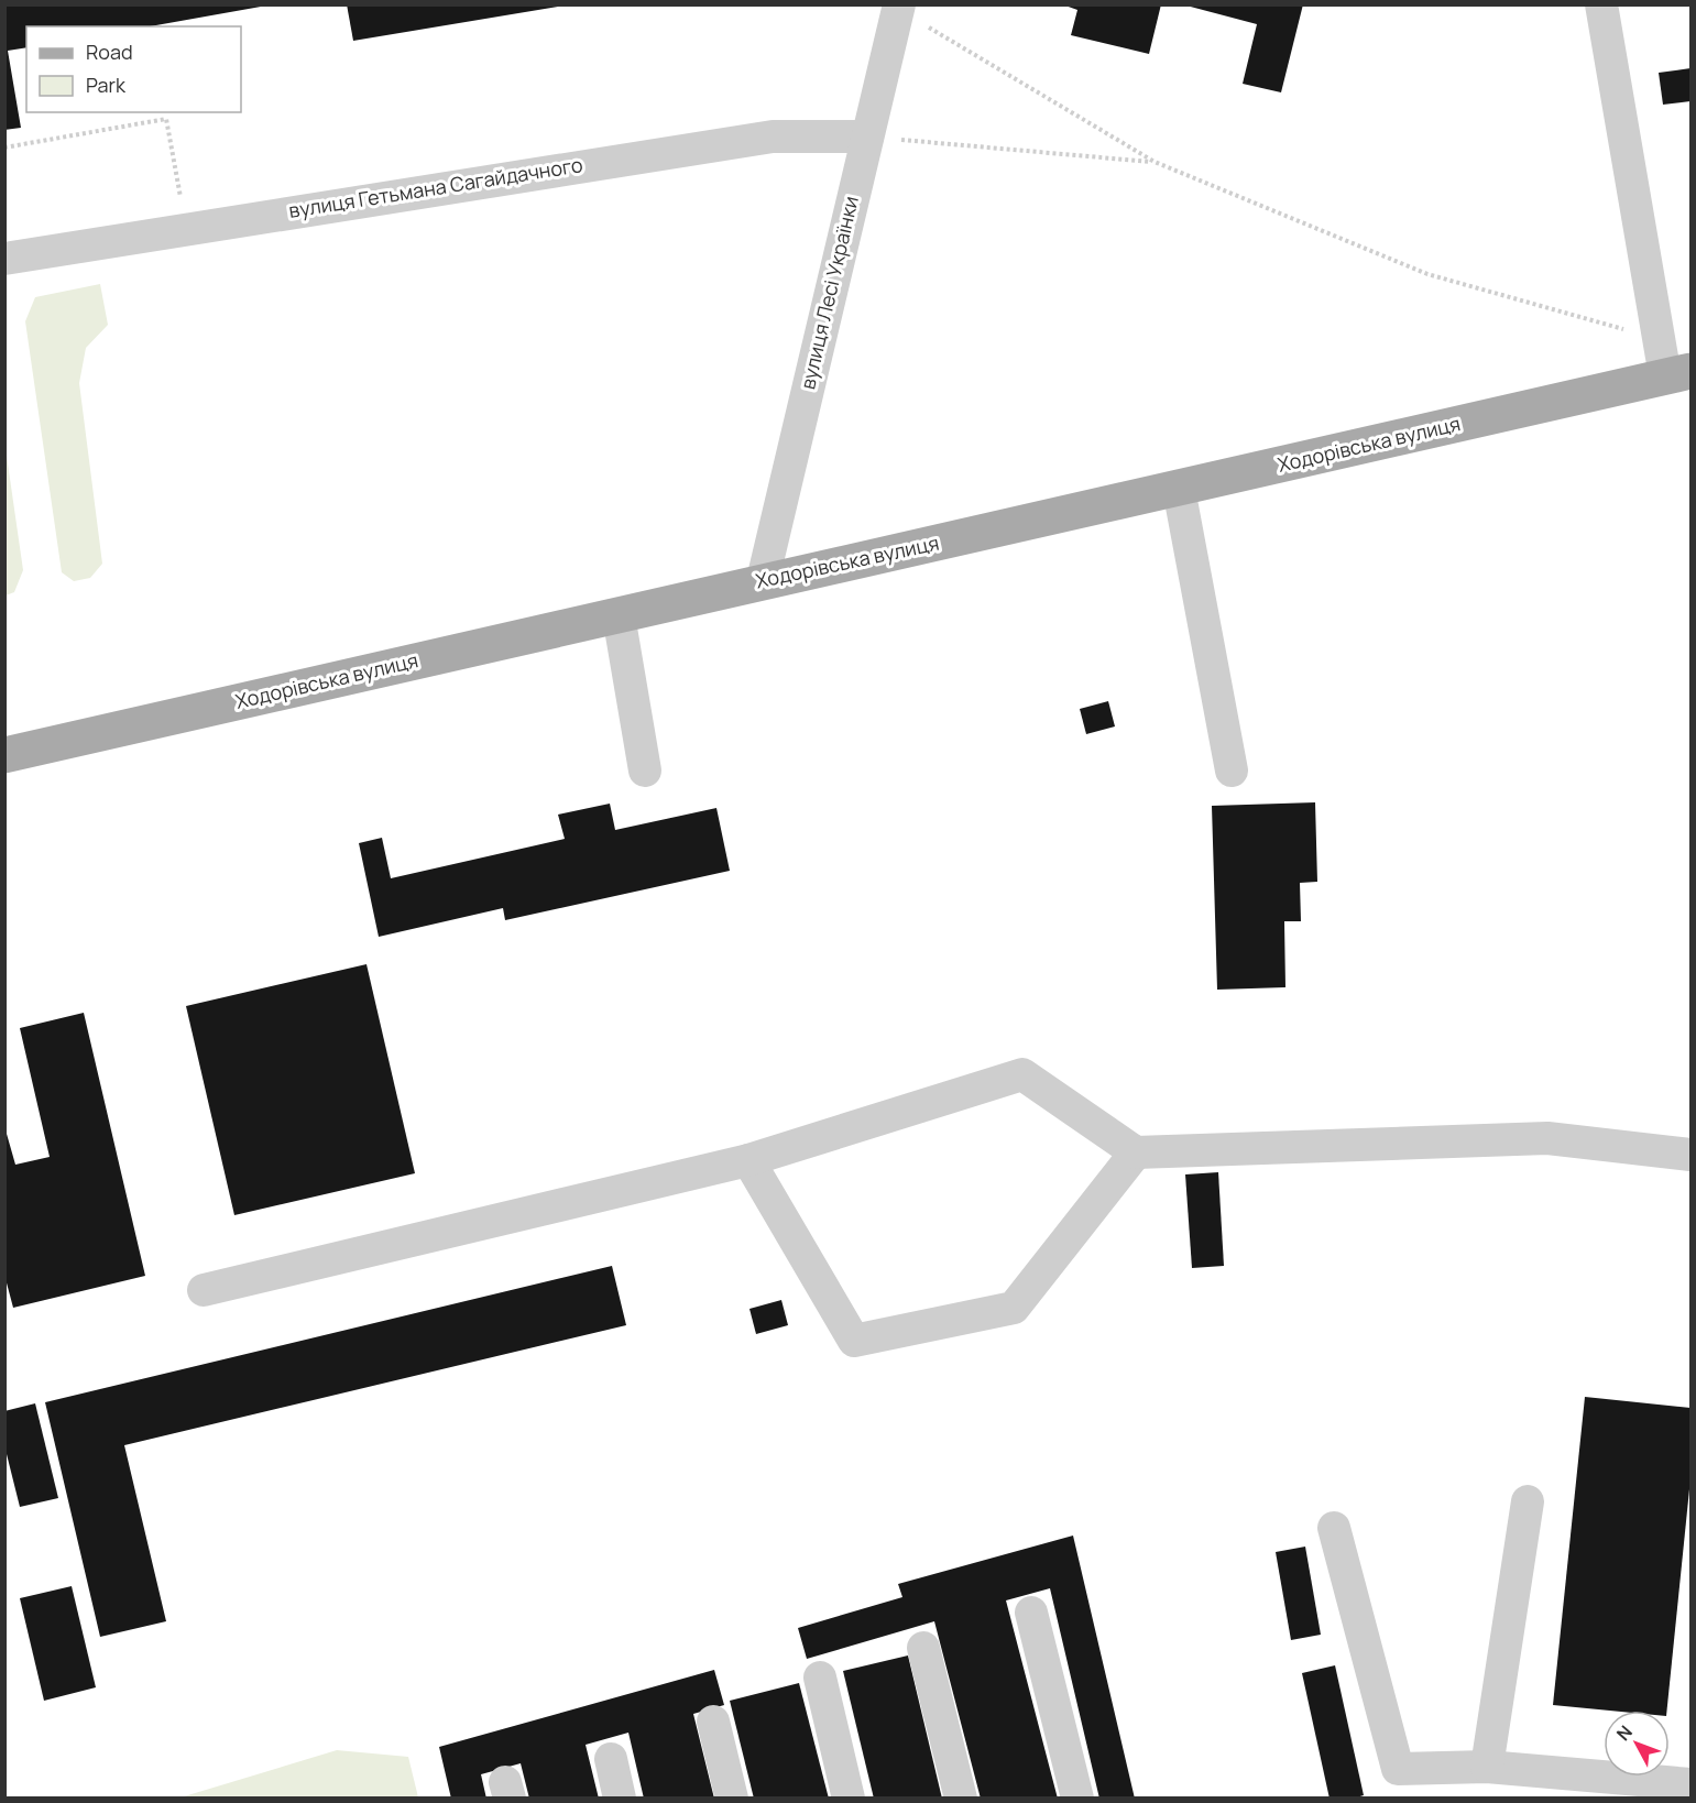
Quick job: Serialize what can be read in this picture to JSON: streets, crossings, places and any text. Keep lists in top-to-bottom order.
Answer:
{
  "streets": {
    "main road": ["Ходорівська вулиця"],
    "street": ["вулиця Гетьмана Сагайдачного", "вулиця Лесі Українки"]
  },
  "crossings": [
    ["вулиця Гетьмана Сагайдачного", "вулиця Лесі Українки"],
    ["вулиця Лесі Українки", "Ходорівська вулиця"]
  ],
  "legend": ["Road", "Park"],
  "north": "top left"
}
